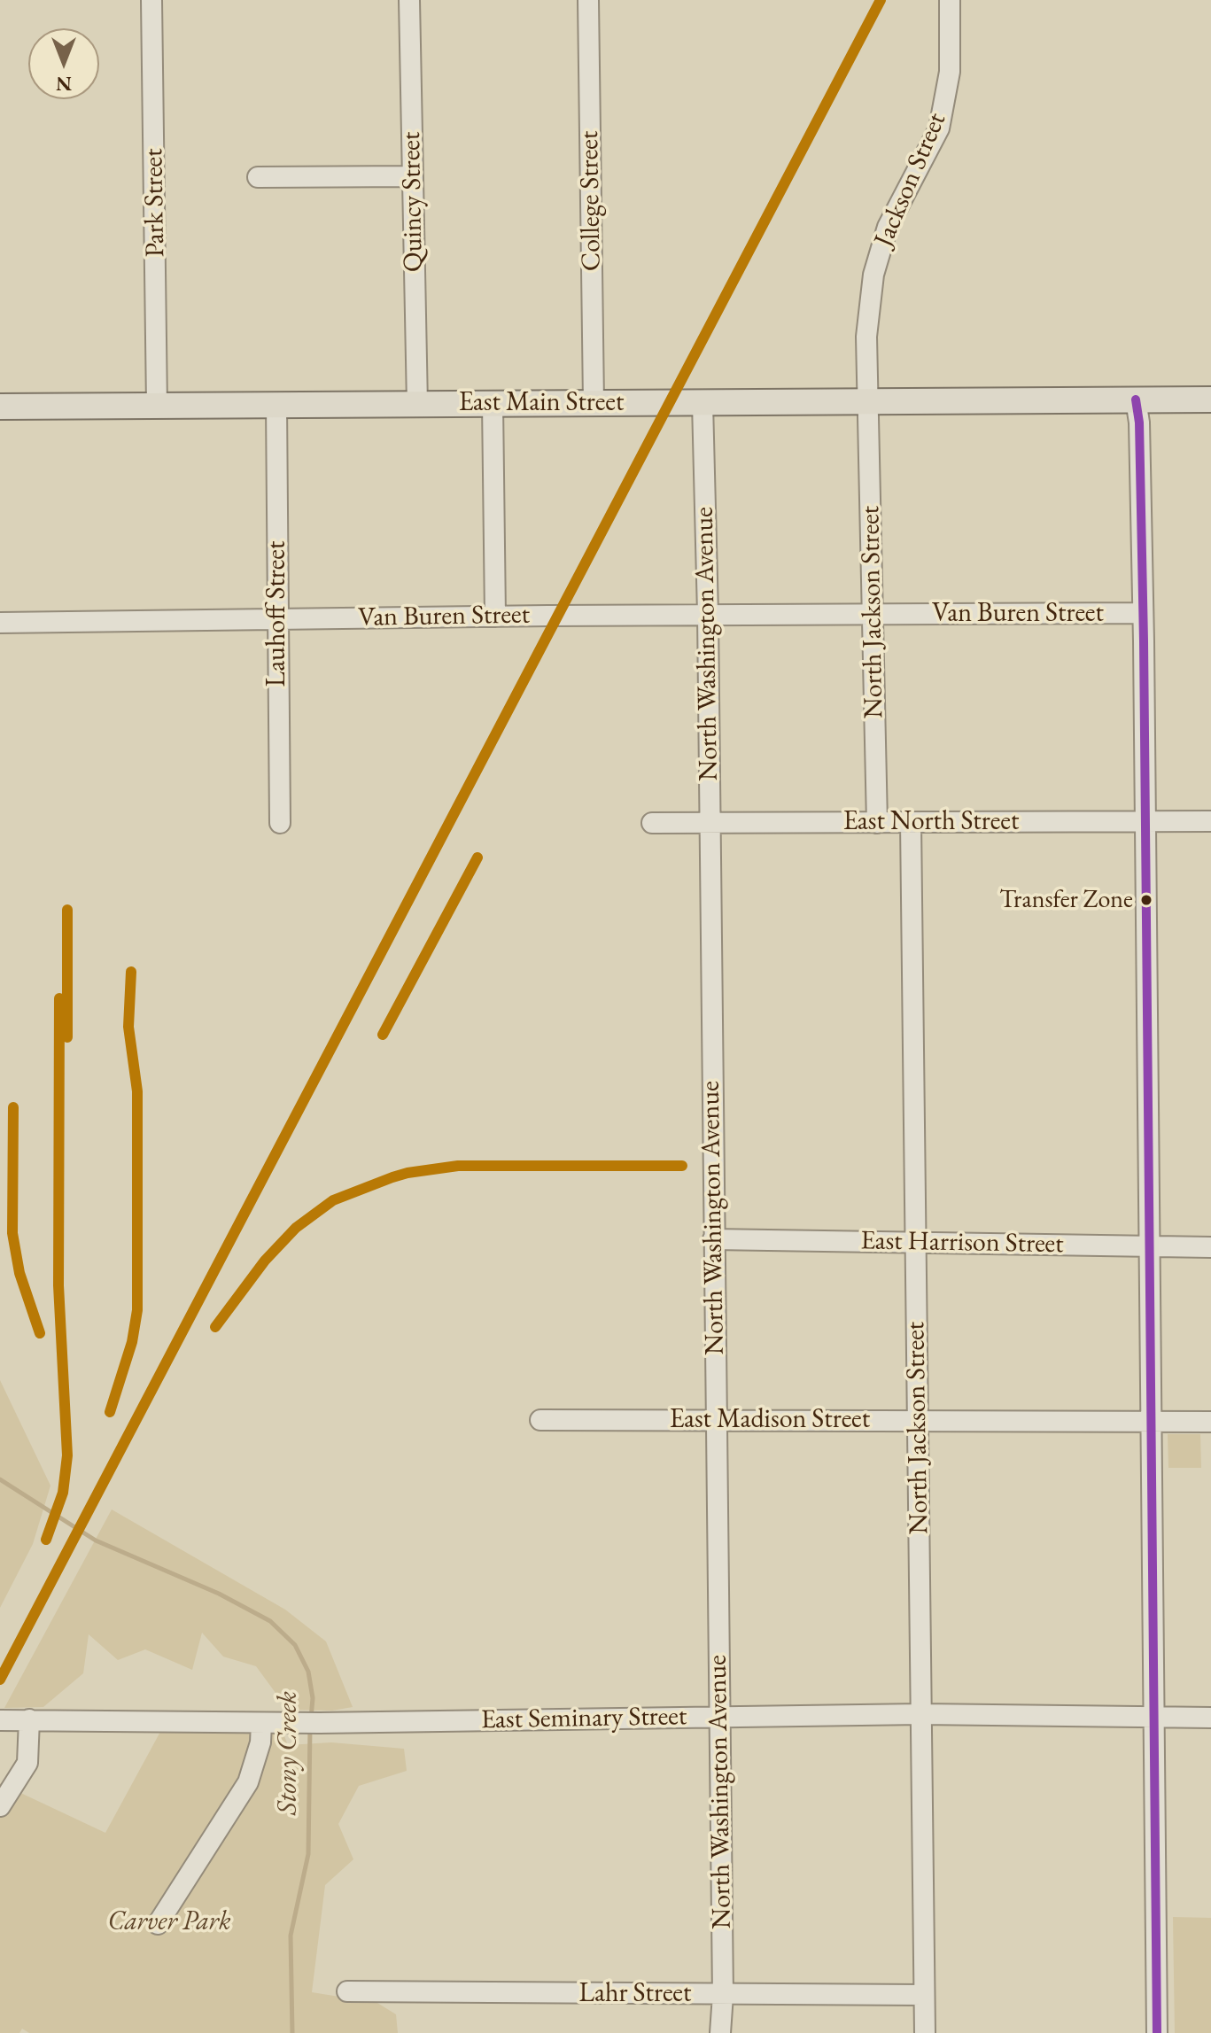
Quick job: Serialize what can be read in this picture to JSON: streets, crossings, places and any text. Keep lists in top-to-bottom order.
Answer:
{
  "streets": {
    "main road": ["East Main Street"],
    "street": [
      "Jackson Street",
      "College Street",
      "Quincy Street",
      "Park Street",
      "North Jackson Street",
      "Lauhoff Street",
      "Van Buren Street",
      "North Washington Avenue",
      "East North Street",
      "East Harrison Street",
      "East Madison Street",
      "East Seminary Street",
      "Lahr Street"
    ]
  },
  "crossings": [
    ["Jackson Street", "East Main Street"],
    ["Jackson Street", "North Jackson Street"],
    ["College Street", "East Main Street"],
    ["Quincy Street", "East Main Street"],
    ["Park Street", "East Main Street"],
    ["East Main Street", "North Jackson Street"],
    ["East Main Street", "Lauhoff Street"],
    ["East Main Street", "North Washington Avenue"],
    ["North Jackson Street", "Van Buren Street"],
    ["North Jackson Street", "East North Street"],
    ["North Jackson Street", "East Harrison Street"],
    ["North Jackson Street", "East Madison Street"],
    ["North Jackson Street", "East Seminary Street"],
    ["North Jackson Street", "Lahr Street"],
    ["Lauhoff Street", "Van Buren Street"],
    ["Van Buren Street", "North Washington Avenue"],
    ["North Washington Avenue", "East North Street"],
    ["North Washington Avenue", "East Harrison Street"],
    ["North Washington Avenue", "East Madison Street"],
    ["North Washington Avenue", "East Seminary Street"],
    ["North Washington Avenue", "Lahr Street"]
  ],
  "water": ["Stony Creek"],
  "parks": ["Carver Park"],
  "places": ["Transfer Zone"],
  "north": "bottom"
}
